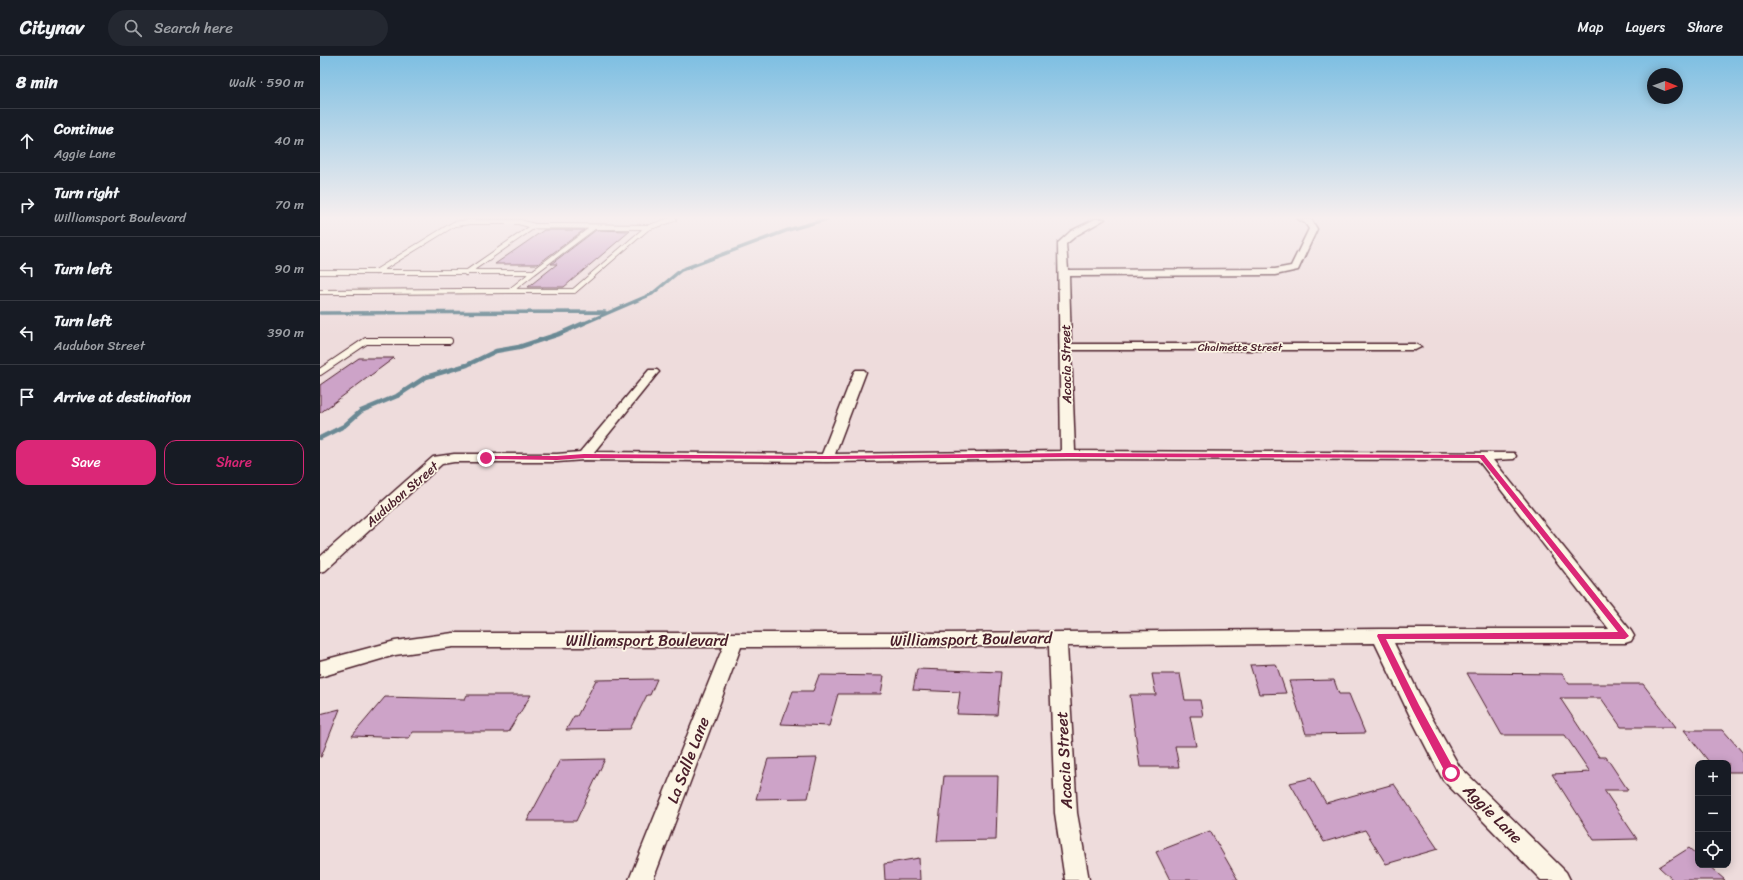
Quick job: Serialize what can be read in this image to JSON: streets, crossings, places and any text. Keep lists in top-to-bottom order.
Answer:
{
  "streets": {
    "street": [
      "Chalmette Street",
      "Acacia Street",
      "Audubon Street",
      "Williamsport Boulevard",
      "La Salle Lane",
      "Aggie Lane"
    ]
  },
  "crossings": [
    ["Chalmette Street", "Acacia Street"],
    ["Acacia Street", "Audubon Street"],
    ["Acacia Street", "Williamsport Boulevard"],
    ["Audubon Street", "Williamsport Boulevard"],
    ["Williamsport Boulevard", "La Salle Lane"],
    ["Williamsport Boulevard", "Aggie Lane"]
  ],
  "north": "right",
  "page": {
    "header": "Citynav",
    "search": "Search here",
    "nav": ["Map", "Layers", "Share"],
    "heading": ["8 min", "Walk · 590 m"],
    "list": [
      ["Continue", "Aggie Lane", "40 m"],
      ["Turn right", "Williamsport Boulevard", "70 m"],
      ["Turn left", "90 m"],
      ["Turn left", "Audubon Street", "390 m"],
      "Arrive at destination"
    ],
    "buttons": ["Save", "Share"],
    "map_buttons": ["+", "−"]
  }
}
